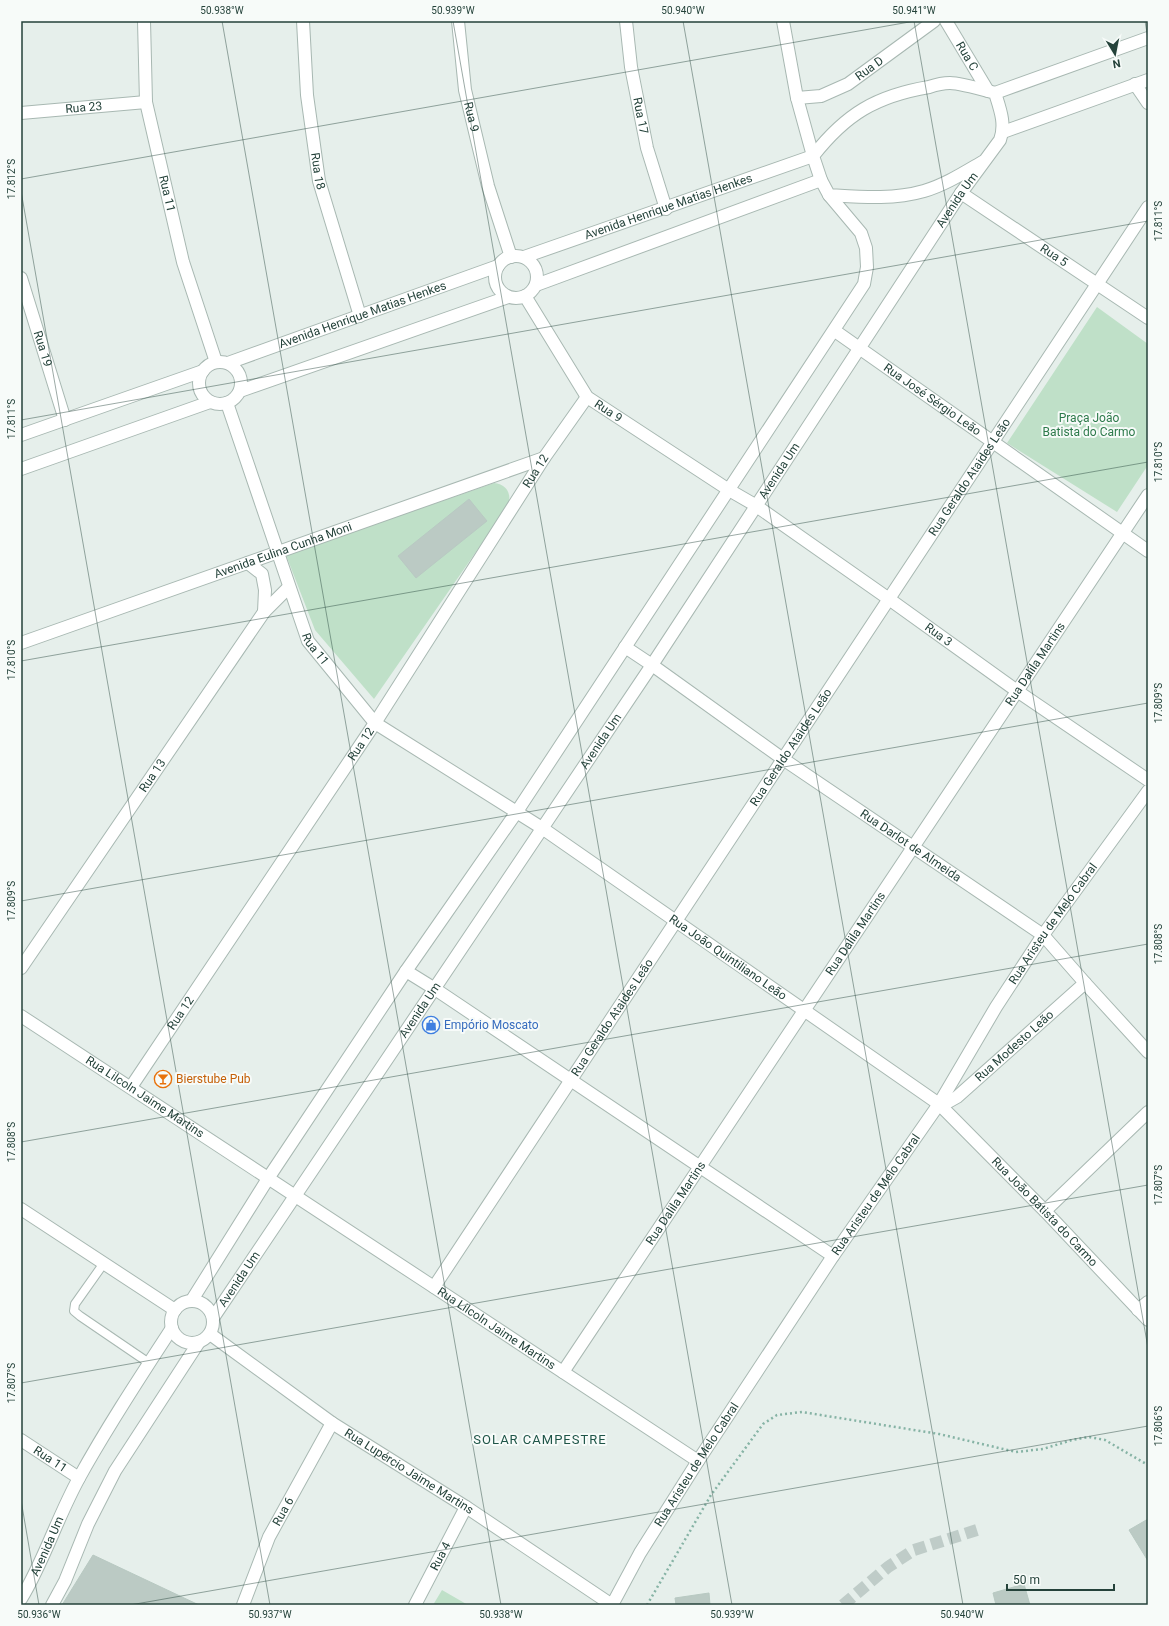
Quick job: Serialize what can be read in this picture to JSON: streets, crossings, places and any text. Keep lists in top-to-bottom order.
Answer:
{
  "streets": {
    "street": [
      "Rua C",
      "Rua D",
      "Rua 23",
      "Rua 17",
      "Rua 9",
      "Rua 18",
      "Rua 11",
      "Avenida Um",
      "Avenida Henrique Matias Henkes",
      "Rua 5",
      "Rua 19",
      "Rua José Sérgio Leão",
      "Rua 12",
      "Rua Geraldo Ataides Leão",
      "Avenida Eulina Cunha Moni",
      "Rua 3",
      "Rua Dalila Martins",
      "Rua 13",
      "Rua Darlot de Almeida",
      "Rua Aristeu de Melo Cabral",
      "Rua João Quintiliano Leão",
      "Rua Modesto Leão",
      "Rua Lilcoln Jaime Martins",
      "Rua João Batista do Carmo",
      "Rua Lupércio Jaime Martins",
      "Rua 6",
      "Rua 4"
    ]
  },
  "crossings": [
    ["Rua C", "Avenida Um"],
    ["Rua 23", "Rua 11"],
    ["Rua 17", "Avenida Henrique Matias Henkes"],
    ["Rua 9", "Avenida Henrique Matias Henkes"],
    ["Rua 9", "Rua 12"],
    ["Rua 9", "Rua 3"],
    ["Rua 18", "Avenida Henrique Matias Henkes"],
    ["Rua 11", "Avenida Um"],
    ["Rua 11", "Avenida Henrique Matias Henkes"],
    ["Rua 11", "Rua 12"],
    ["Rua 11", "Avenida Eulina Cunha Moni"],
    ["Rua 11", "Rua 13"],
    ["Rua 11", "Rua João Quintiliano Leão"],
    ["Avenida Um", "Rua 5"],
    ["Avenida Um", "Rua José Sérgio Leão"],
    ["Avenida Um", "Rua 3"],
    ["Avenida Um", "Rua Darlot de Almeida"],
    ["Avenida Um", "Rua João Quintiliano Leão"],
    ["Avenida Um", "Rua Lilcoln Jaime Martins"],
    ["Avenida Um", "Rua Lupércio Jaime Martins"],
    ["Rua 5", "Rua Geraldo Ataides Leão"],
    ["Rua José Sérgio Leão", "Rua Geraldo Ataides Leão"],
    ["Rua José Sérgio Leão", "Rua Dalila Martins"],
    ["Rua 12", "Avenida Eulina Cunha Moni"],
    ["Rua 12", "Rua Lilcoln Jaime Martins"],
    ["Rua Geraldo Ataides Leão", "Rua 3"],
    ["Rua Geraldo Ataides Leão", "Rua Darlot de Almeida"],
    ["Rua Geraldo Ataides Leão", "Rua João Quintiliano Leão"],
    ["Rua Geraldo Ataides Leão", "Rua Lilcoln Jaime Martins"],
    ["Rua 3", "Rua Dalila Martins"],
    ["Rua Dalila Martins", "Rua Darlot de Almeida"],
    ["Rua Dalila Martins", "Rua João Quintiliano Leão"],
    ["Rua Dalila Martins", "Rua Lilcoln Jaime Martins"],
    ["Rua Darlot de Almeida", "Rua Aristeu de Melo Cabral"],
    ["Rua Darlot de Almeida", "Rua Modesto Leão"],
    ["Rua Aristeu de Melo Cabral", "Rua João Quintiliano Leão"],
    ["Rua Aristeu de Melo Cabral", "Rua Modesto Leão"],
    ["Rua Aristeu de Melo Cabral", "Rua Lilcoln Jaime Martins"],
    ["Rua Aristeu de Melo Cabral", "Rua João Batista do Carmo"],
    ["Rua Aristeu de Melo Cabral", "Rua Lupércio Jaime Martins"],
    ["Rua João Quintiliano Leão", "Rua Modesto Leão"],
    ["Rua João Quintiliano Leão", "Rua João Batista do Carmo"],
    ["Rua Modesto Leão", "Rua João Batista do Carmo"],
    ["Rua Lupércio Jaime Martins", "Rua 6"],
    ["Rua Lupércio Jaime Martins", "Rua 4"]
  ],
  "districts": ["SOLAR CAMPESTRE"],
  "parks": ["Praça João Batista do Carmo"],
  "places": {
    "shop": ["Empório Moscato"],
    "bar": ["Bierstube Pub"]
  },
  "scale_bar": "50 m",
  "north": "bottom",
  "coordinates": [
    "50.938°W",
    "50.939°W",
    "50.940°W",
    "50.941°W",
    "17.812°S",
    "17.811°S",
    "17.810°S",
    "17.809°S",
    "17.808°S",
    "17.807°S",
    "17.806°S",
    "50.936°W",
    "50.937°W"
  ]
}
